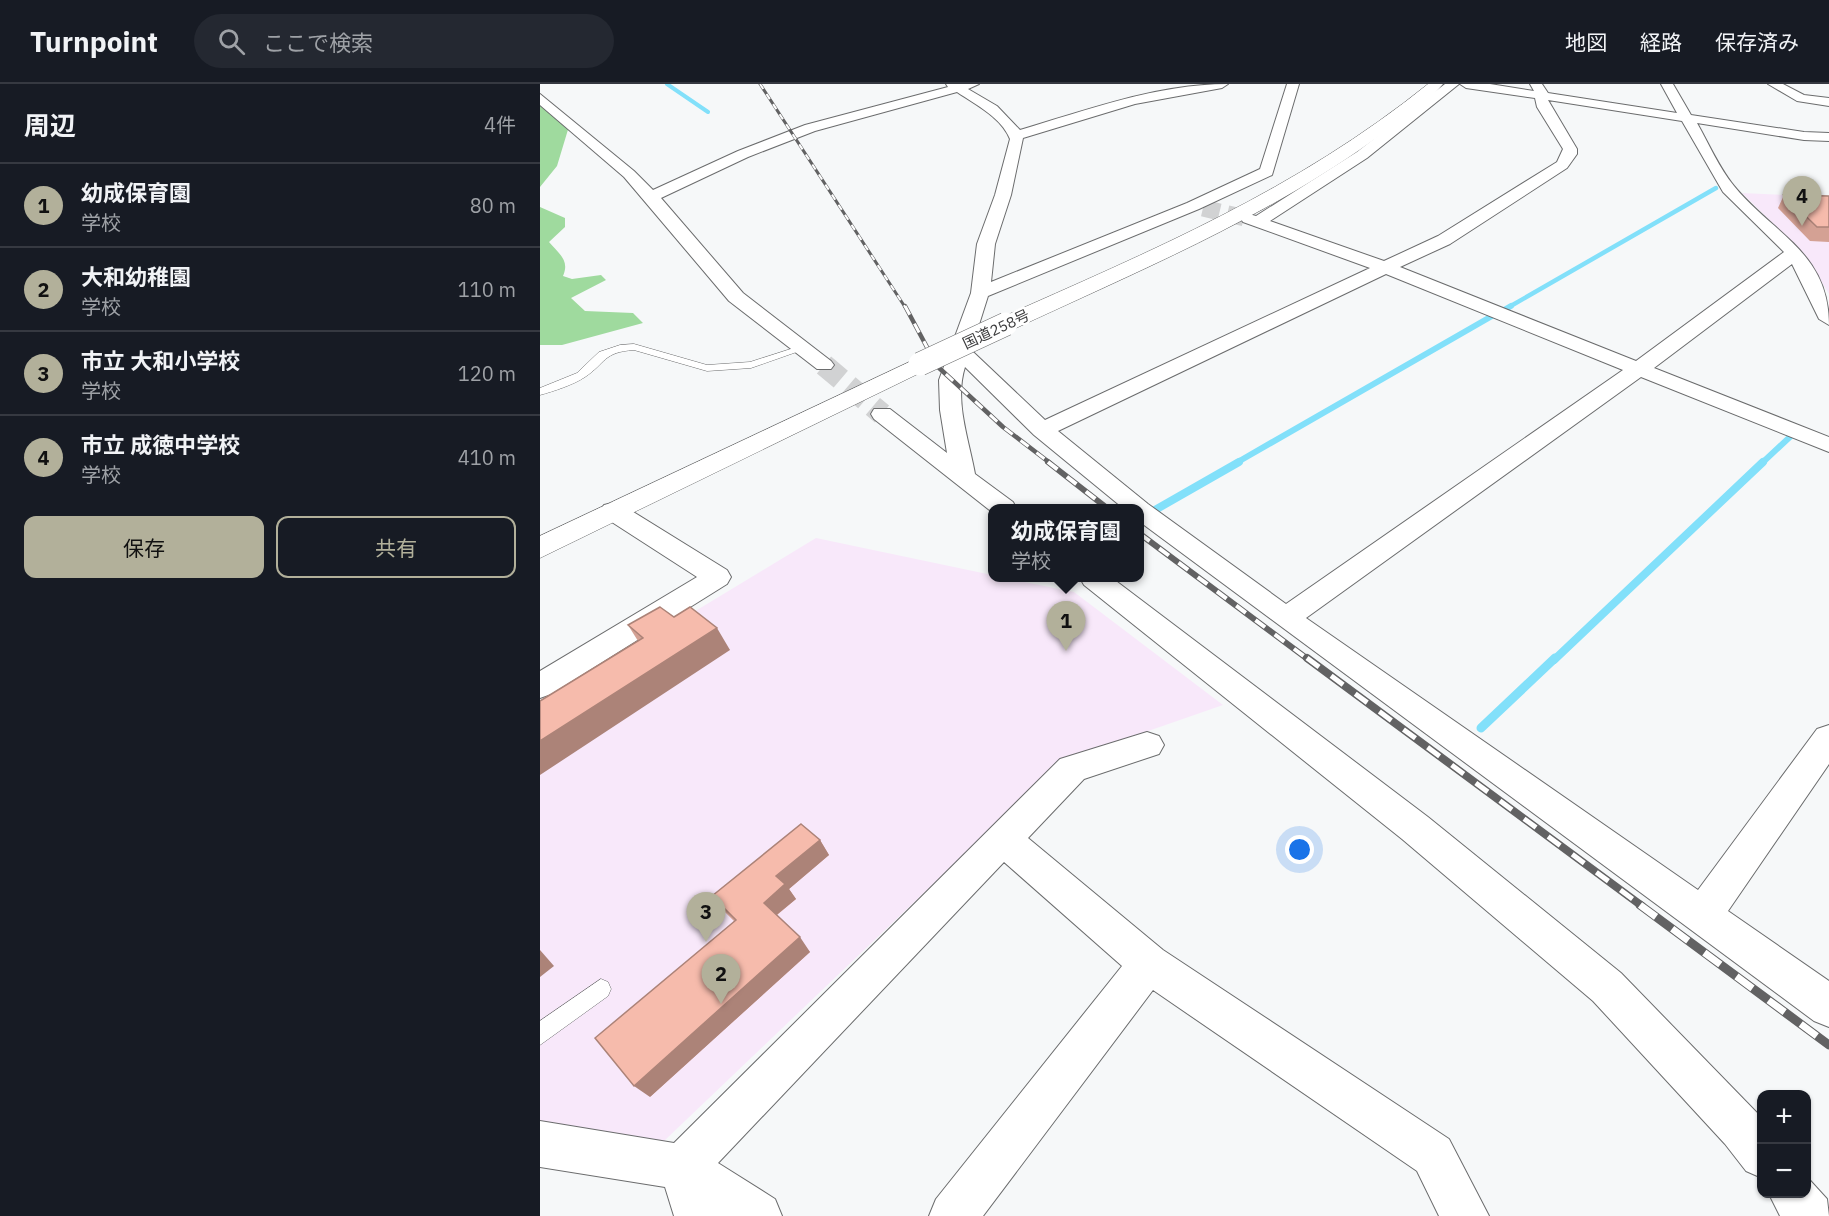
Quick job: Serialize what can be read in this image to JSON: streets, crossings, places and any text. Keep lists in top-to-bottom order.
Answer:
{
  "streets": {
    "highway": ["国道258号"]
  },
  "page": {
    "header": "Turnpoint",
    "search": "ここで検索",
    "nav": ["地図", "経路", "保存済み"],
    "heading": ["周辺", "4件"],
    "list": [
      {
        "mark": "1",
        "name": "幼成保育園",
        "note": "学校",
        "value": "80 m"
      },
      {
        "mark": "2",
        "name": "大和幼稚園",
        "note": "学校",
        "value": "110 m"
      },
      {
        "mark": "3",
        "name": "市立 大和小学校",
        "note": "学校",
        "value": "120 m"
      },
      {
        "mark": "4",
        "name": "市立 成徳中学校",
        "note": "学校",
        "value": "410 m"
      }
    ],
    "pins": [
      "4",
      "1",
      "3",
      "2"
    ],
    "buttons": ["保存", "共有"],
    "popup": ["幼成保育園", "学校"],
    "map_buttons": ["+", "−"]
  }
}
